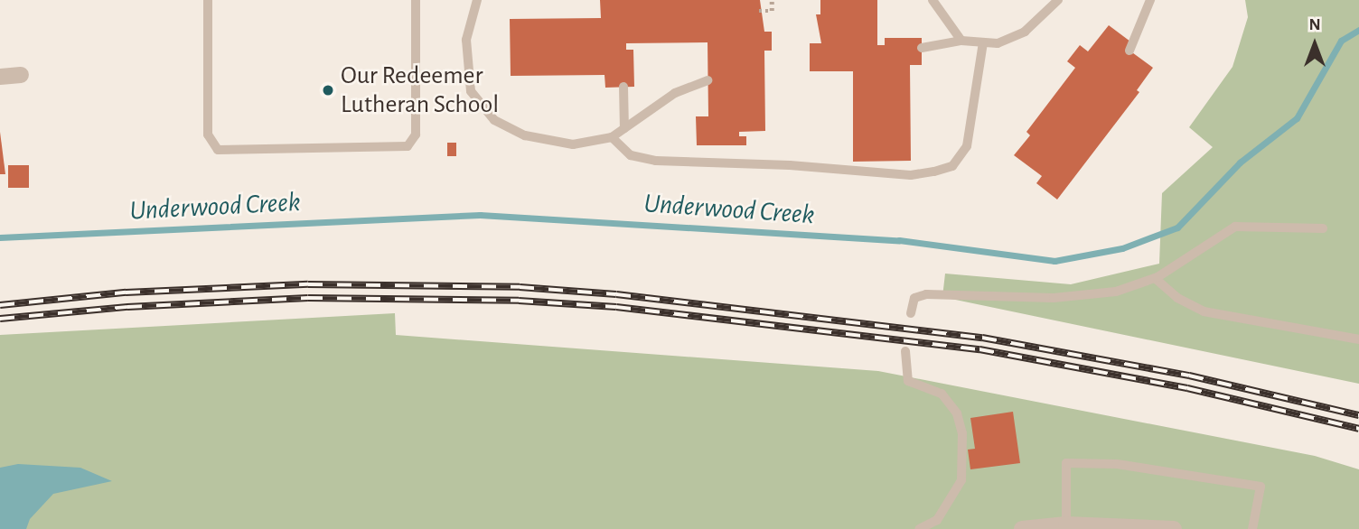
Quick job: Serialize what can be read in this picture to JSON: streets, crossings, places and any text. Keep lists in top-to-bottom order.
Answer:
{
  "water": ["Underwood Creek"],
  "places": ["Our Redeemer Lutheran School"],
  "north": "top"
}
